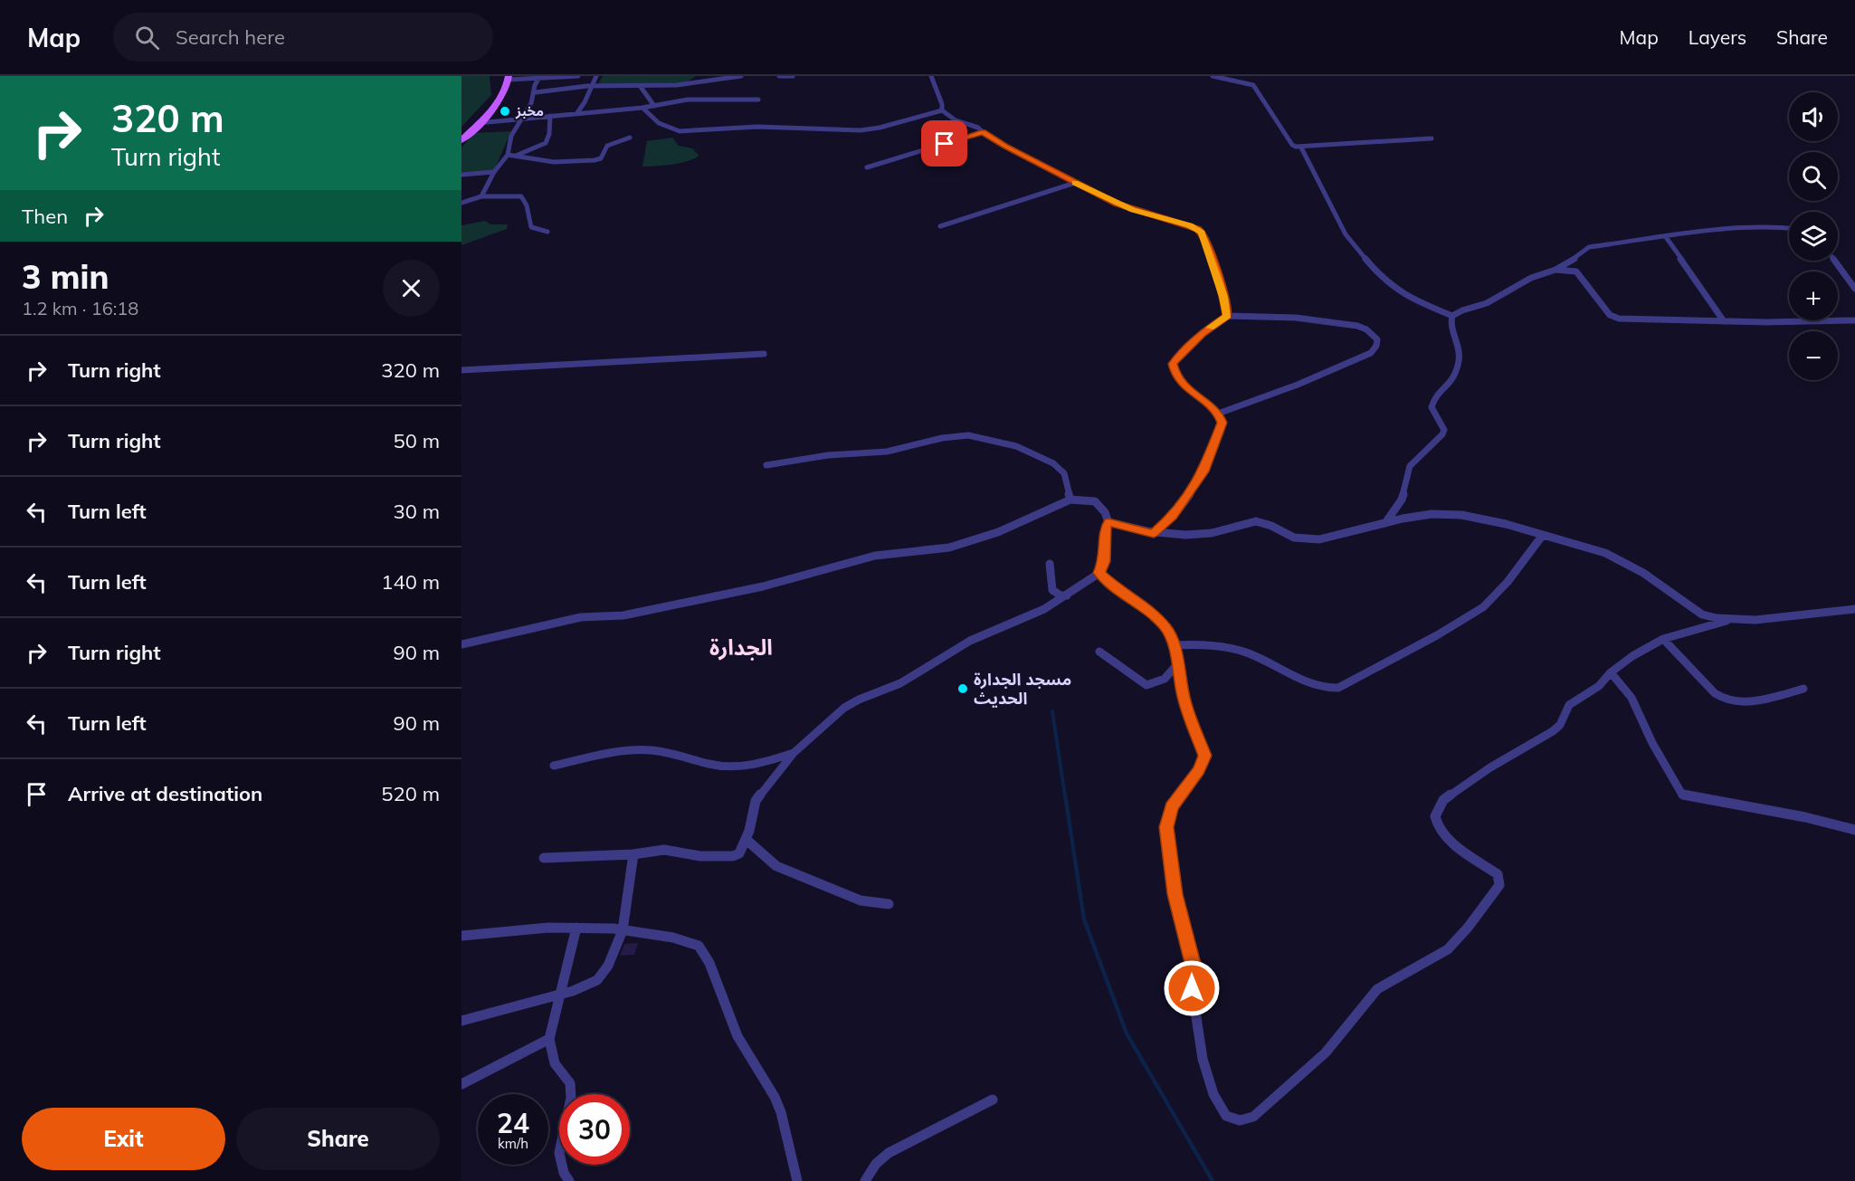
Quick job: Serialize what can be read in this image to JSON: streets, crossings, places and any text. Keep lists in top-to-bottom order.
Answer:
{
  "districts": ["الجدارة"],
  "places": ["مخبز", "مسجد الجدارة الحديث"],
  "page": {
    "header": "Map",
    "search": "Search here",
    "nav": ["Map", "Layers", "Share"],
    "turn": ["320 m", "Turn right"],
    "map_buttons": ["+", "−"],
    "then": "Then",
    "heading": ["3 min", "1.2 km · 16:18"],
    "list": [
      {
        "name": "Turn right",
        "value": "320 m"
      },
      {
        "name": "Turn right",
        "value": "50 m"
      },
      {
        "name": "Turn left",
        "value": "30 m"
      },
      {
        "name": "Turn left",
        "value": "140 m"
      },
      {
        "name": "Turn right",
        "value": "90 m"
      },
      {
        "name": "Turn left",
        "value": "90 m"
      },
      {
        "name": "Arrive at destination",
        "value": "520 m"
      }
    ],
    "speed": "24 km/h",
    "limit": "30",
    "buttons": ["Exit", "Share"]
  }
}
